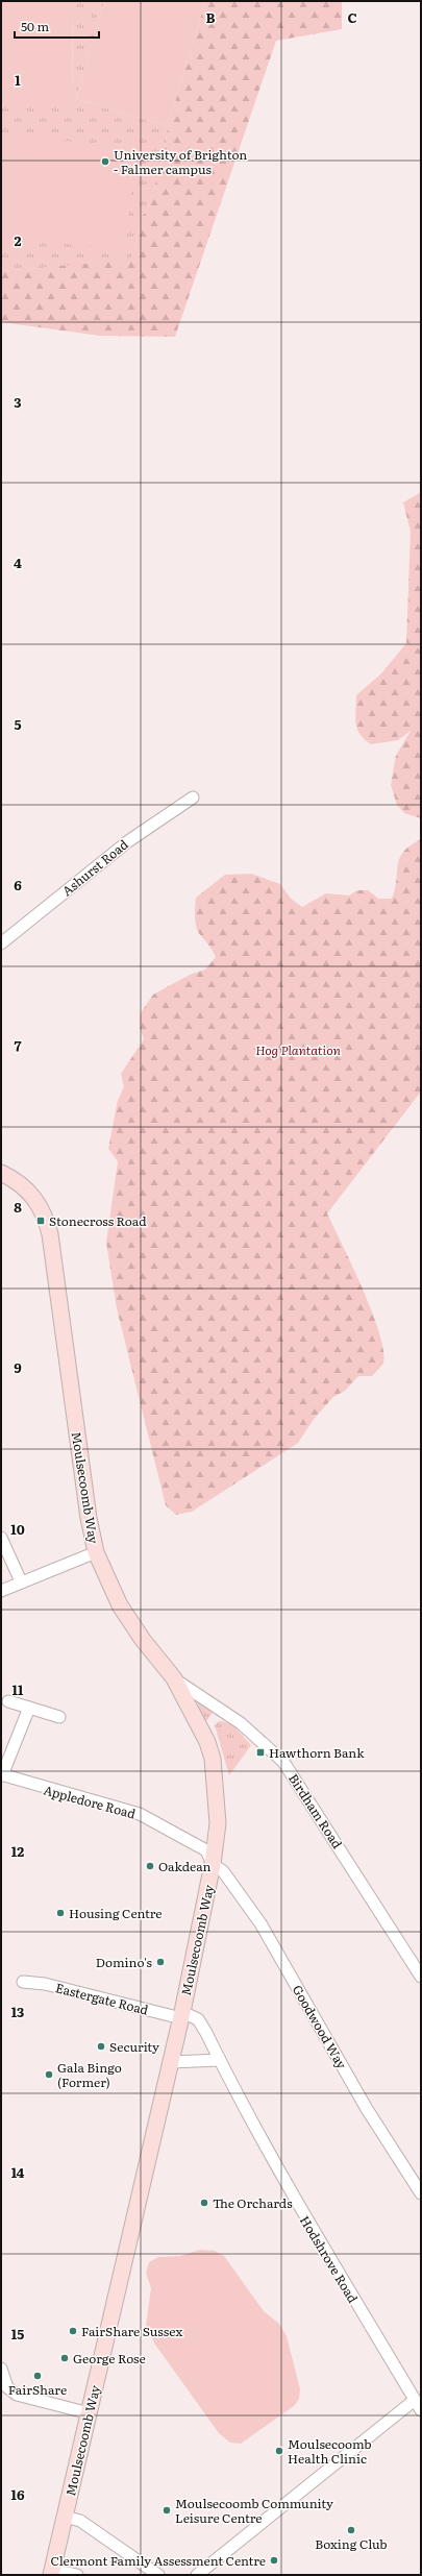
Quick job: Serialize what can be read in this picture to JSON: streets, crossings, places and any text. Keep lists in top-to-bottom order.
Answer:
{
  "streets": {
    "street": [
      "Ashurst Road",
      "Moulsecoomb Way",
      "Appledore Road",
      "Birdham Road",
      "Eastergate Road",
      "Goodwood Way",
      "Hodshrove Road"
    ]
  },
  "crossings": [
    ["Moulsecoomb Way", "Appledore Road"],
    ["Moulsecoomb Way", "Birdham Road"],
    ["Moulsecoomb Way", "Eastergate Road"],
    ["Moulsecoomb Way", "Goodwood Way"],
    ["Moulsecoomb Way", "Hodshrove Road"],
    ["Appledore Road", "Goodwood Way"],
    ["Eastergate Road", "Hodshrove Road"]
  ],
  "parks": ["Hog Plantation"],
  "places": {
    "other": [
      "University of Brighton - Falmer campus",
      "Oakdean",
      "Housing Centre",
      "Domino's",
      "Security",
      "Gala Bingo (Former)",
      "The Orchards",
      "FairShare Sussex",
      "George Rose",
      "FairShare",
      "Moulsecoomb Health Clinic",
      "Moulsecoomb Community Leisure Centre",
      "Boxing Club",
      "Clermont Family Assessment Centre"
    ],
    "transit": ["Stonecross Road", "Hawthorn Bank"]
  },
  "scale_bar": "50 m",
  "grid": {
    "columns": ["B", "C"],
    "rows": [
      "1",
      "2",
      "3",
      "4",
      "5",
      "6",
      "7",
      "8",
      "9",
      "10",
      "11",
      "12",
      "13",
      "14",
      "15",
      "16"
    ]
  }
}
